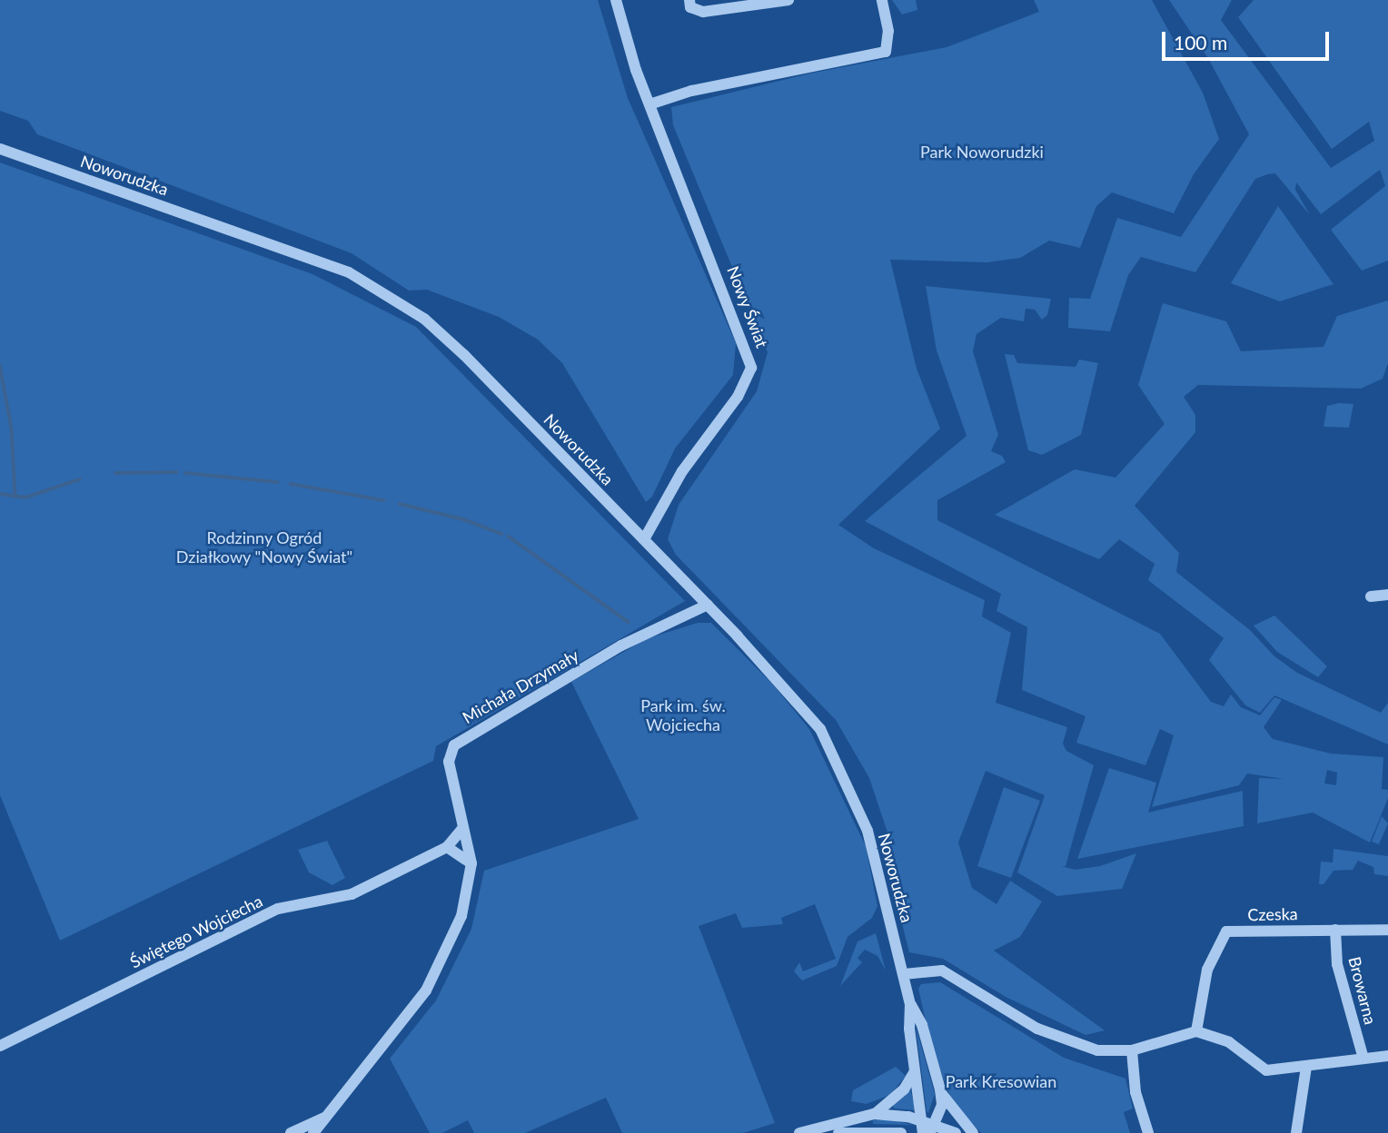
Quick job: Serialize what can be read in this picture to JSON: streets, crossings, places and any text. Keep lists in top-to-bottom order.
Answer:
{
  "streets": {
    "street": [
      "Noworudzka",
      "Nowy Świat",
      "Michała Drzymały",
      "Czeska",
      "Świętego Wojciecha",
      "Browarna"
    ]
  },
  "crossings": [
    ["Noworudzka", "Nowy Świat"],
    ["Noworudzka", "Michała Drzymały"],
    ["Michała Drzymały", "Świętego Wojciecha"],
    ["Czeska", "Browarna"]
  ],
  "parks": [
    "Park Noworudzki",
    "Rodzinny Ogród Działkowy \"Nowy Świat\"",
    "Park im. św. Wojciecha",
    "Park Kresowian"
  ],
  "scale_bar": "100 m"
}
